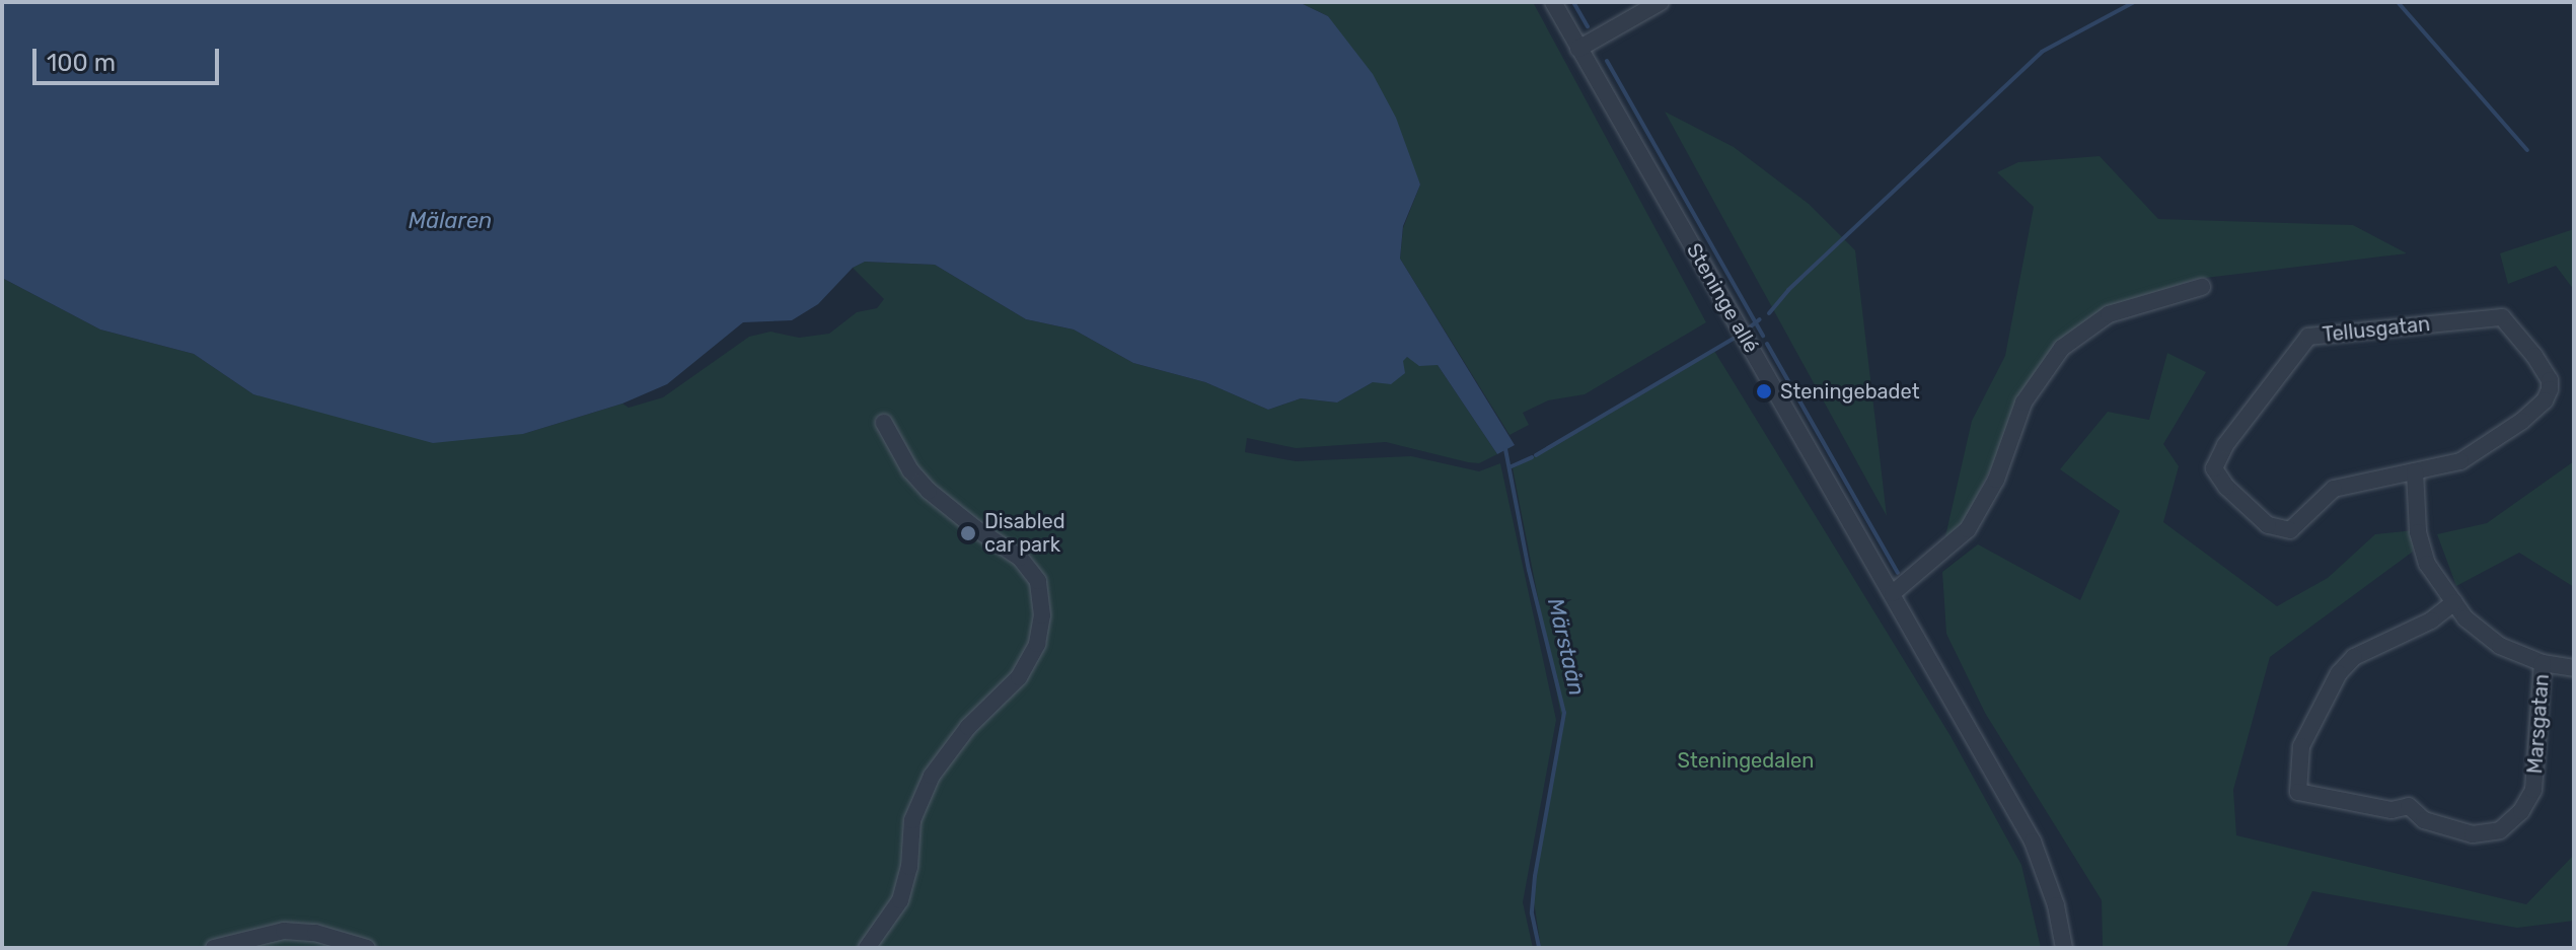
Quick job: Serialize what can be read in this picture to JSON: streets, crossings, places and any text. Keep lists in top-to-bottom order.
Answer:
{
  "streets": {
    "street": ["Steninge allé", "Tellusgatan", "Marsgatan"]
  },
  "water": ["Mälaren", "Märstaån"],
  "parks": ["Steningedalen"],
  "places": ["Steningebadet", "Disabled car park"],
  "scale_bar": "100 m"
}
